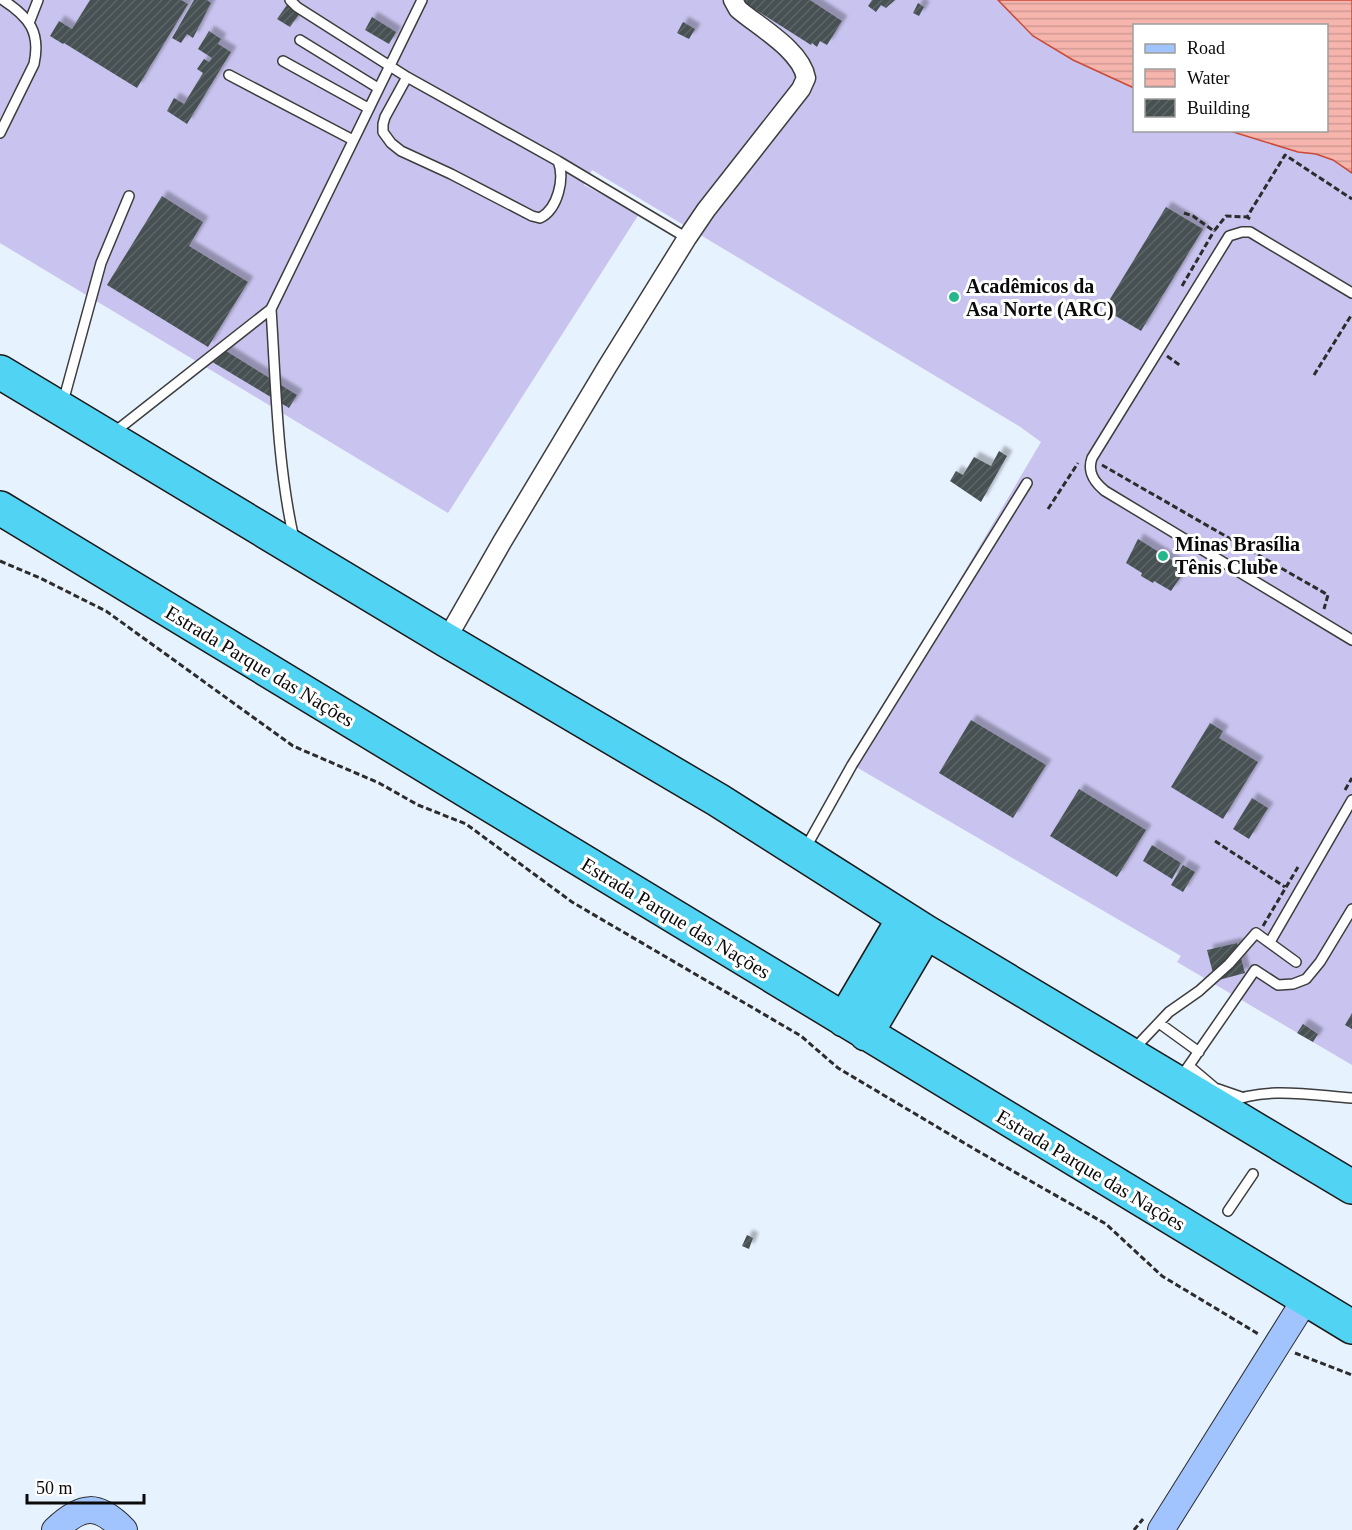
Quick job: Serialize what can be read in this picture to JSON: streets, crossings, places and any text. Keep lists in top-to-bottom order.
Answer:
{
  "streets": {
    "highway": ["Estrada Parque das Nações"]
  },
  "places": ["Acadêmicos da Asa Norte (ARC)", "Minas Brasília Tênis Clube"],
  "legend": ["Road", "Water", "Building"],
  "scale_bar": "50 m"
}
